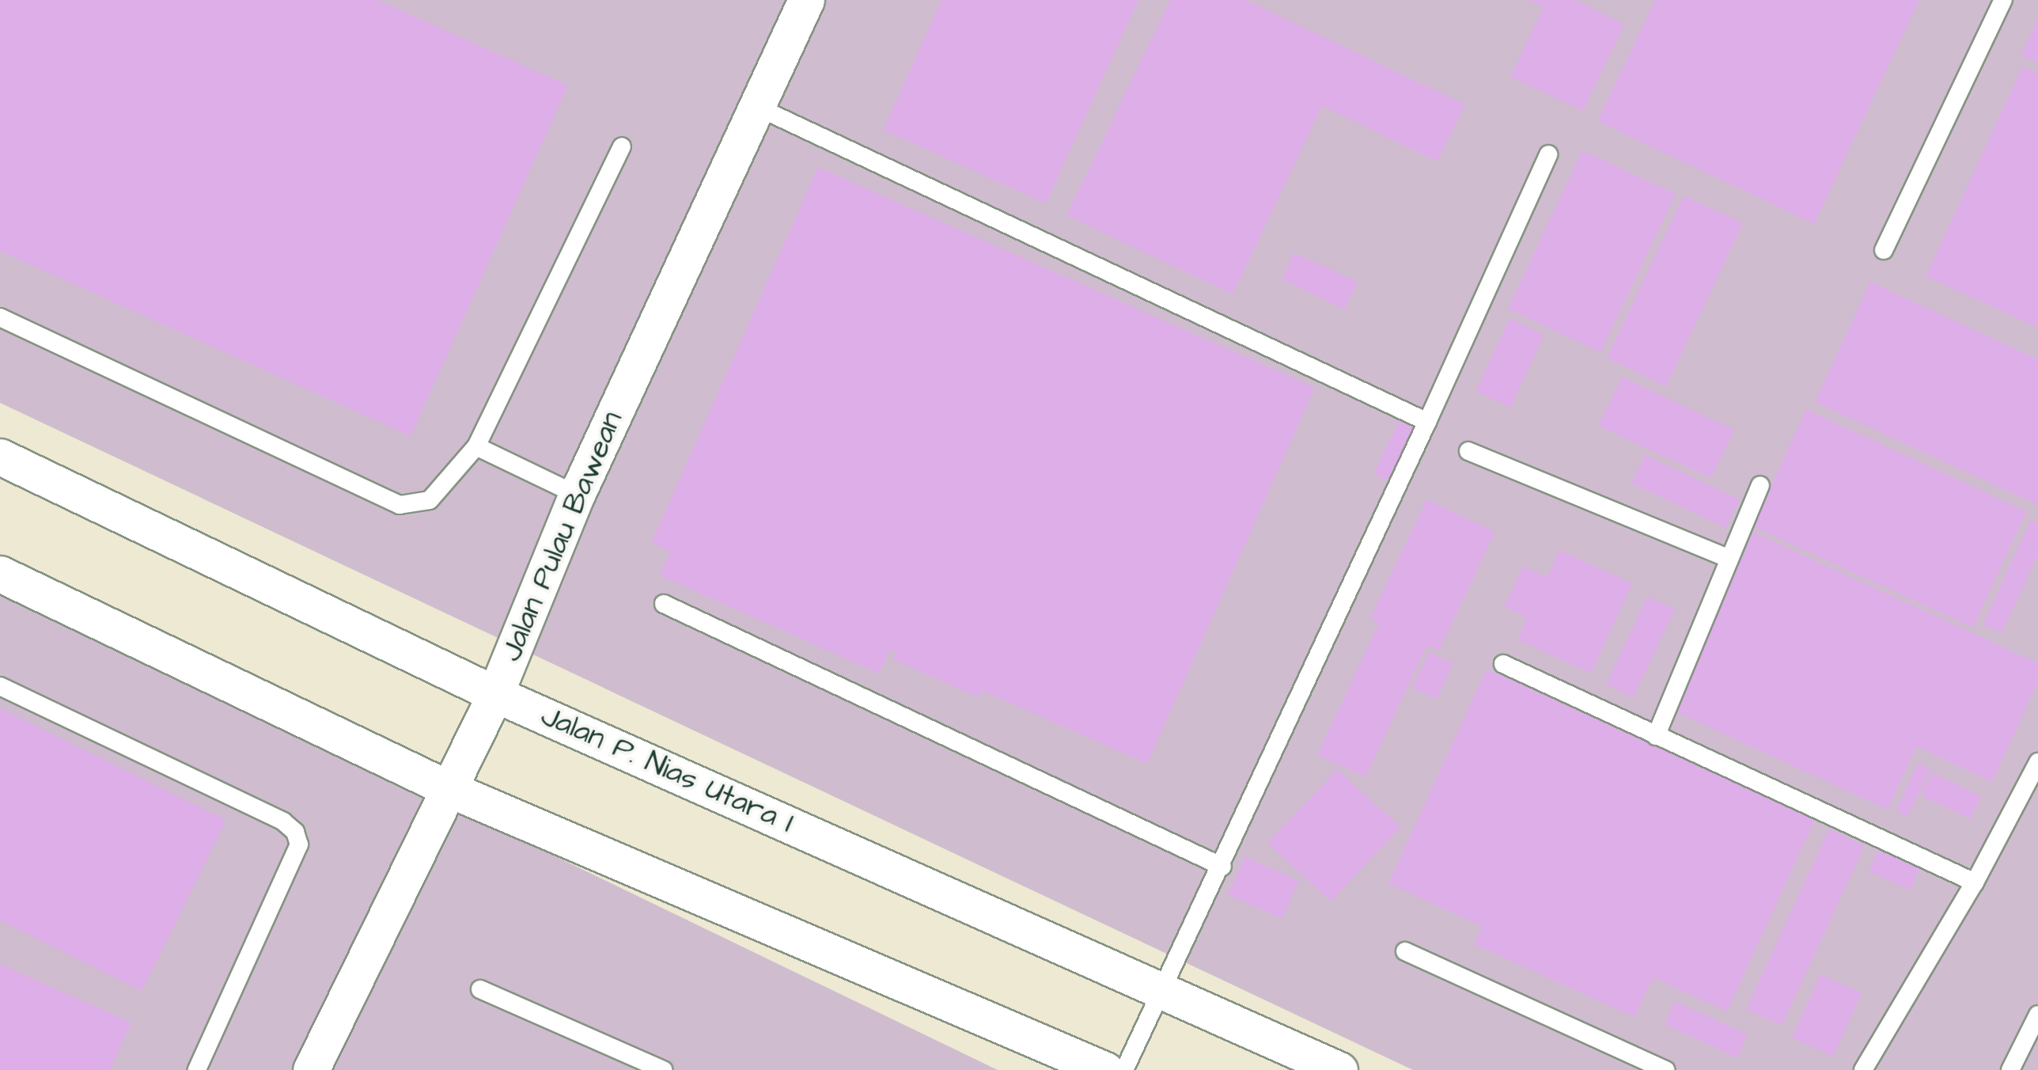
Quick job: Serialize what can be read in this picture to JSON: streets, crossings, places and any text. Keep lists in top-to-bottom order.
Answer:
{
  "streets": {
    "street": ["Jalan Pulau Bawean", "Jalan P. Nias Utara I"]
  },
  "crossings": [
    ["Jalan Pulau Bawean", "Jalan P. Nias Utara I"]
  ]
}
